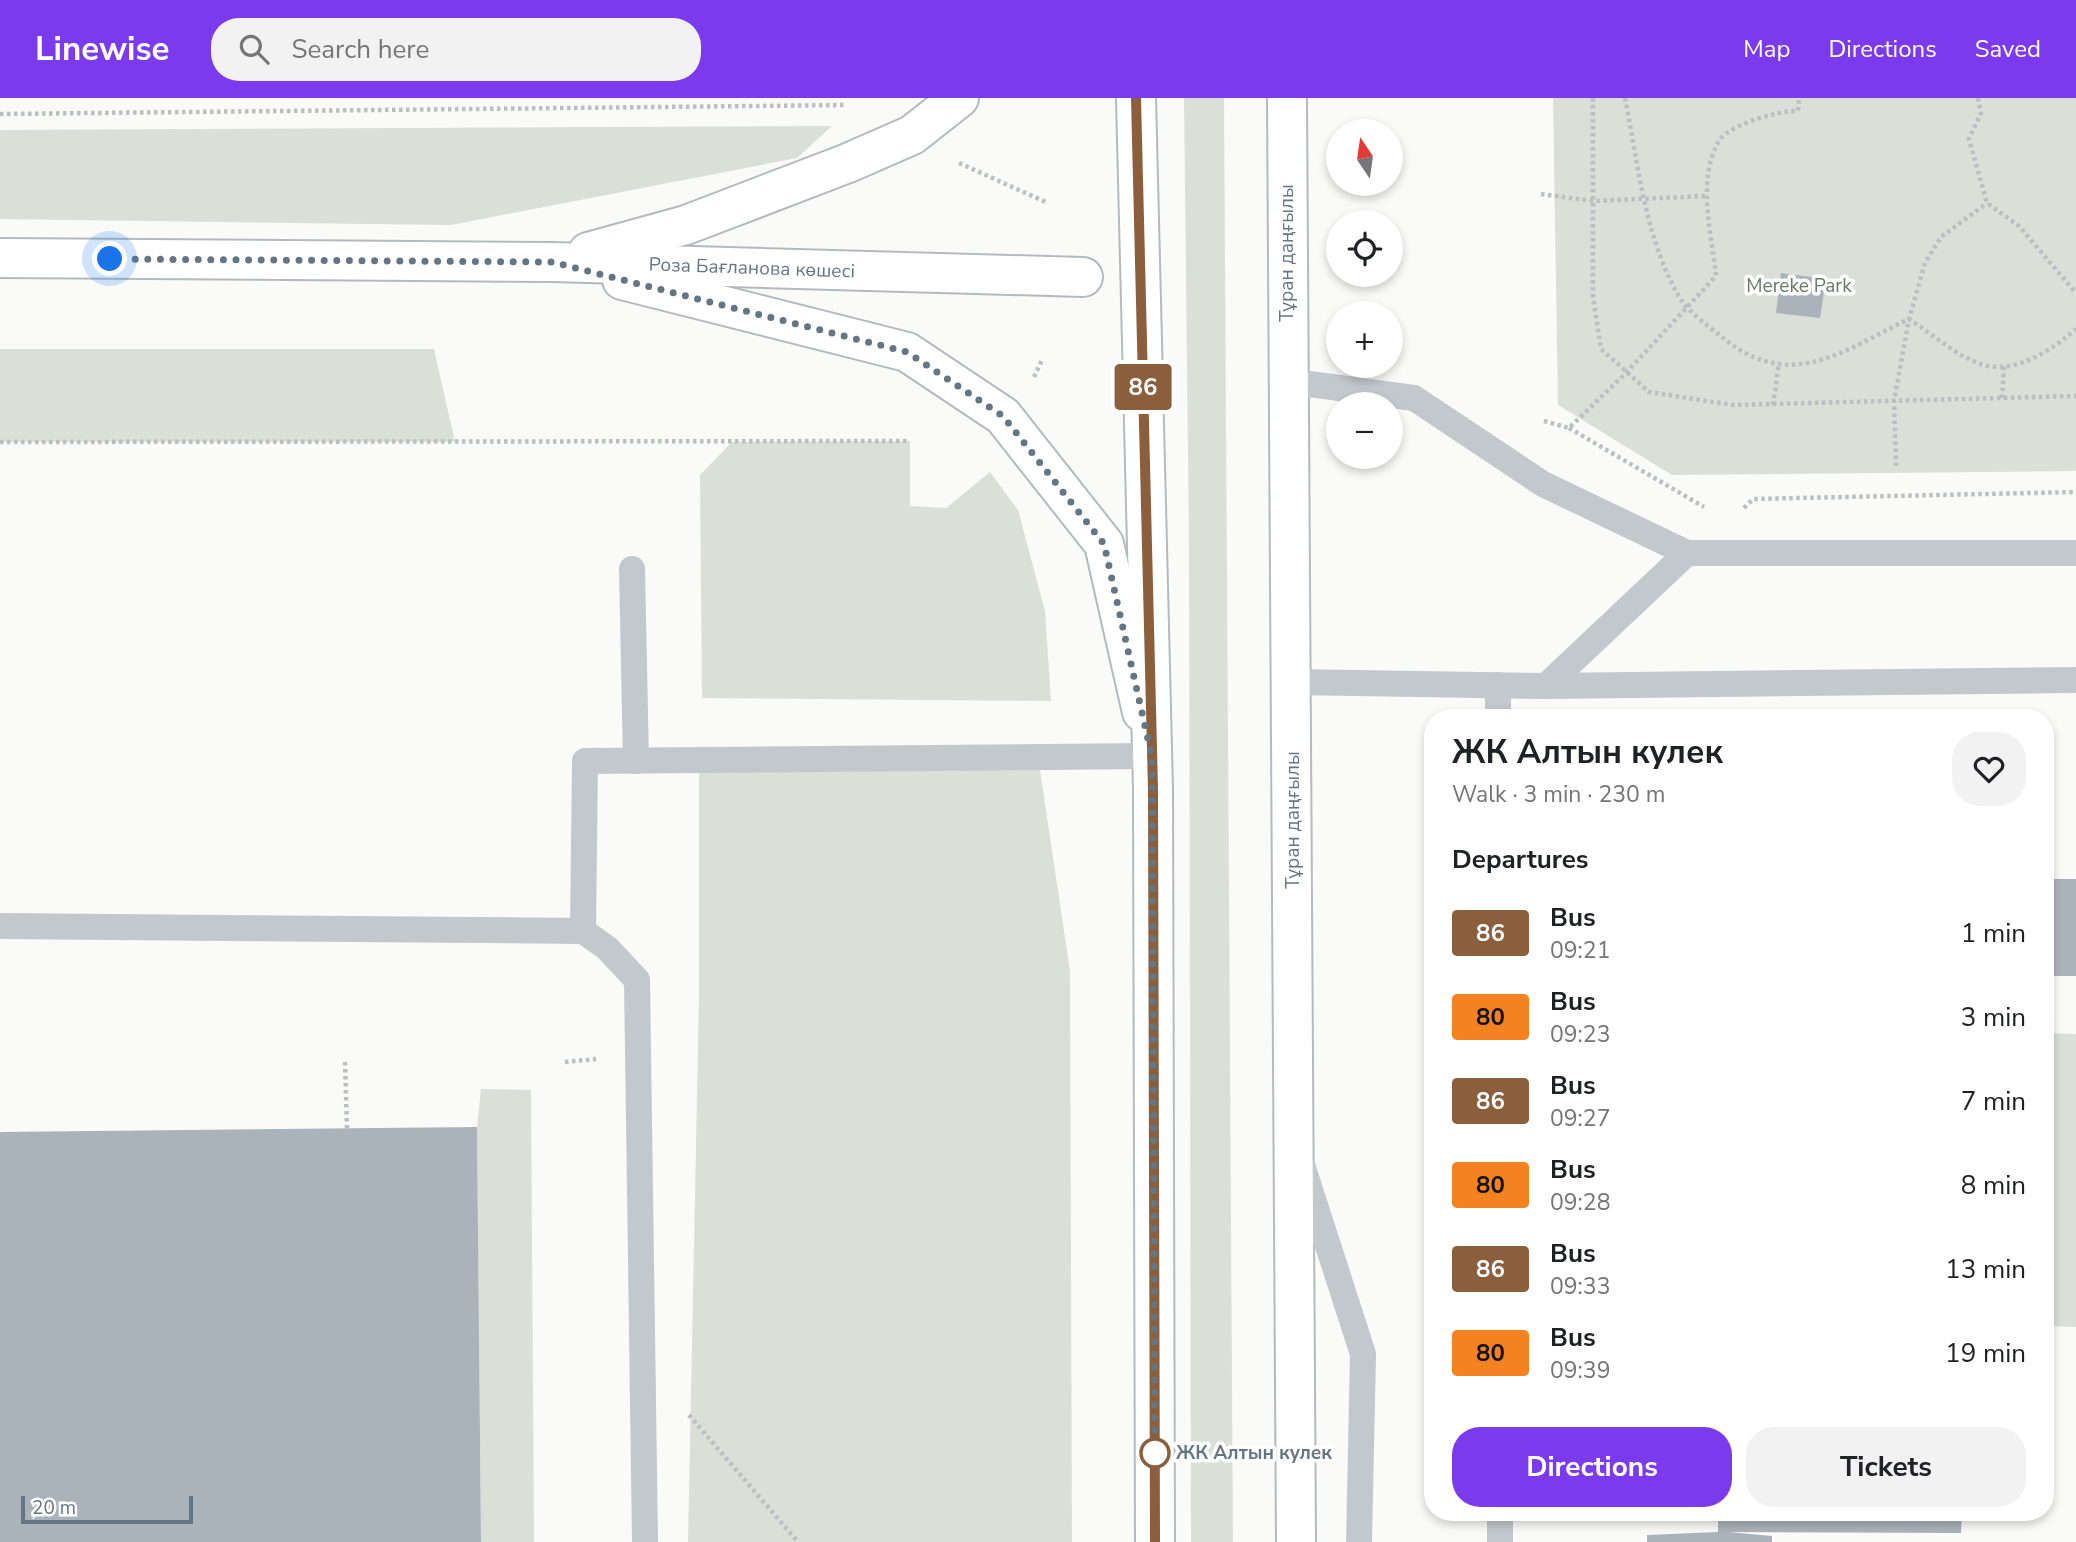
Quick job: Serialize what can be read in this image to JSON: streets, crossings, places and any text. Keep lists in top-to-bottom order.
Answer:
{
  "streets": {
    "main road": ["Тұран даңғылы", "Роза Бағланова көшесі"]
  },
  "parks": ["Mereke Park"],
  "places": ["ЖК Алтын кулек"],
  "lines": ["bus line 86"],
  "scale_bar": "20 m",
  "north": "top",
  "page": {
    "header": "Linewise",
    "search": "Search here",
    "nav": ["Map", "Directions", "Saved"],
    "on_map": "86",
    "map_buttons": ["+", "−"],
    "heading": [
      ["ЖК Алтын кулек", "Walk · 3 min · 230 m"],
      "Departures"
    ],
    "list": [
      {
        "mark": "86",
        "name": "Bus",
        "note": "09:21",
        "value": "1 min"
      },
      {
        "mark": "80",
        "name": "Bus",
        "note": "09:23",
        "value": "3 min"
      },
      {
        "mark": "86",
        "name": "Bus",
        "note": "09:27",
        "value": "7 min"
      },
      {
        "mark": "80",
        "name": "Bus",
        "note": "09:28",
        "value": "8 min"
      },
      {
        "mark": "86",
        "name": "Bus",
        "note": "09:33",
        "value": "13 min"
      },
      {
        "mark": "80",
        "name": "Bus",
        "note": "09:39",
        "value": "19 min"
      }
    ],
    "buttons": ["Directions", "Tickets"],
    "scale": "20 m"
  }
}
